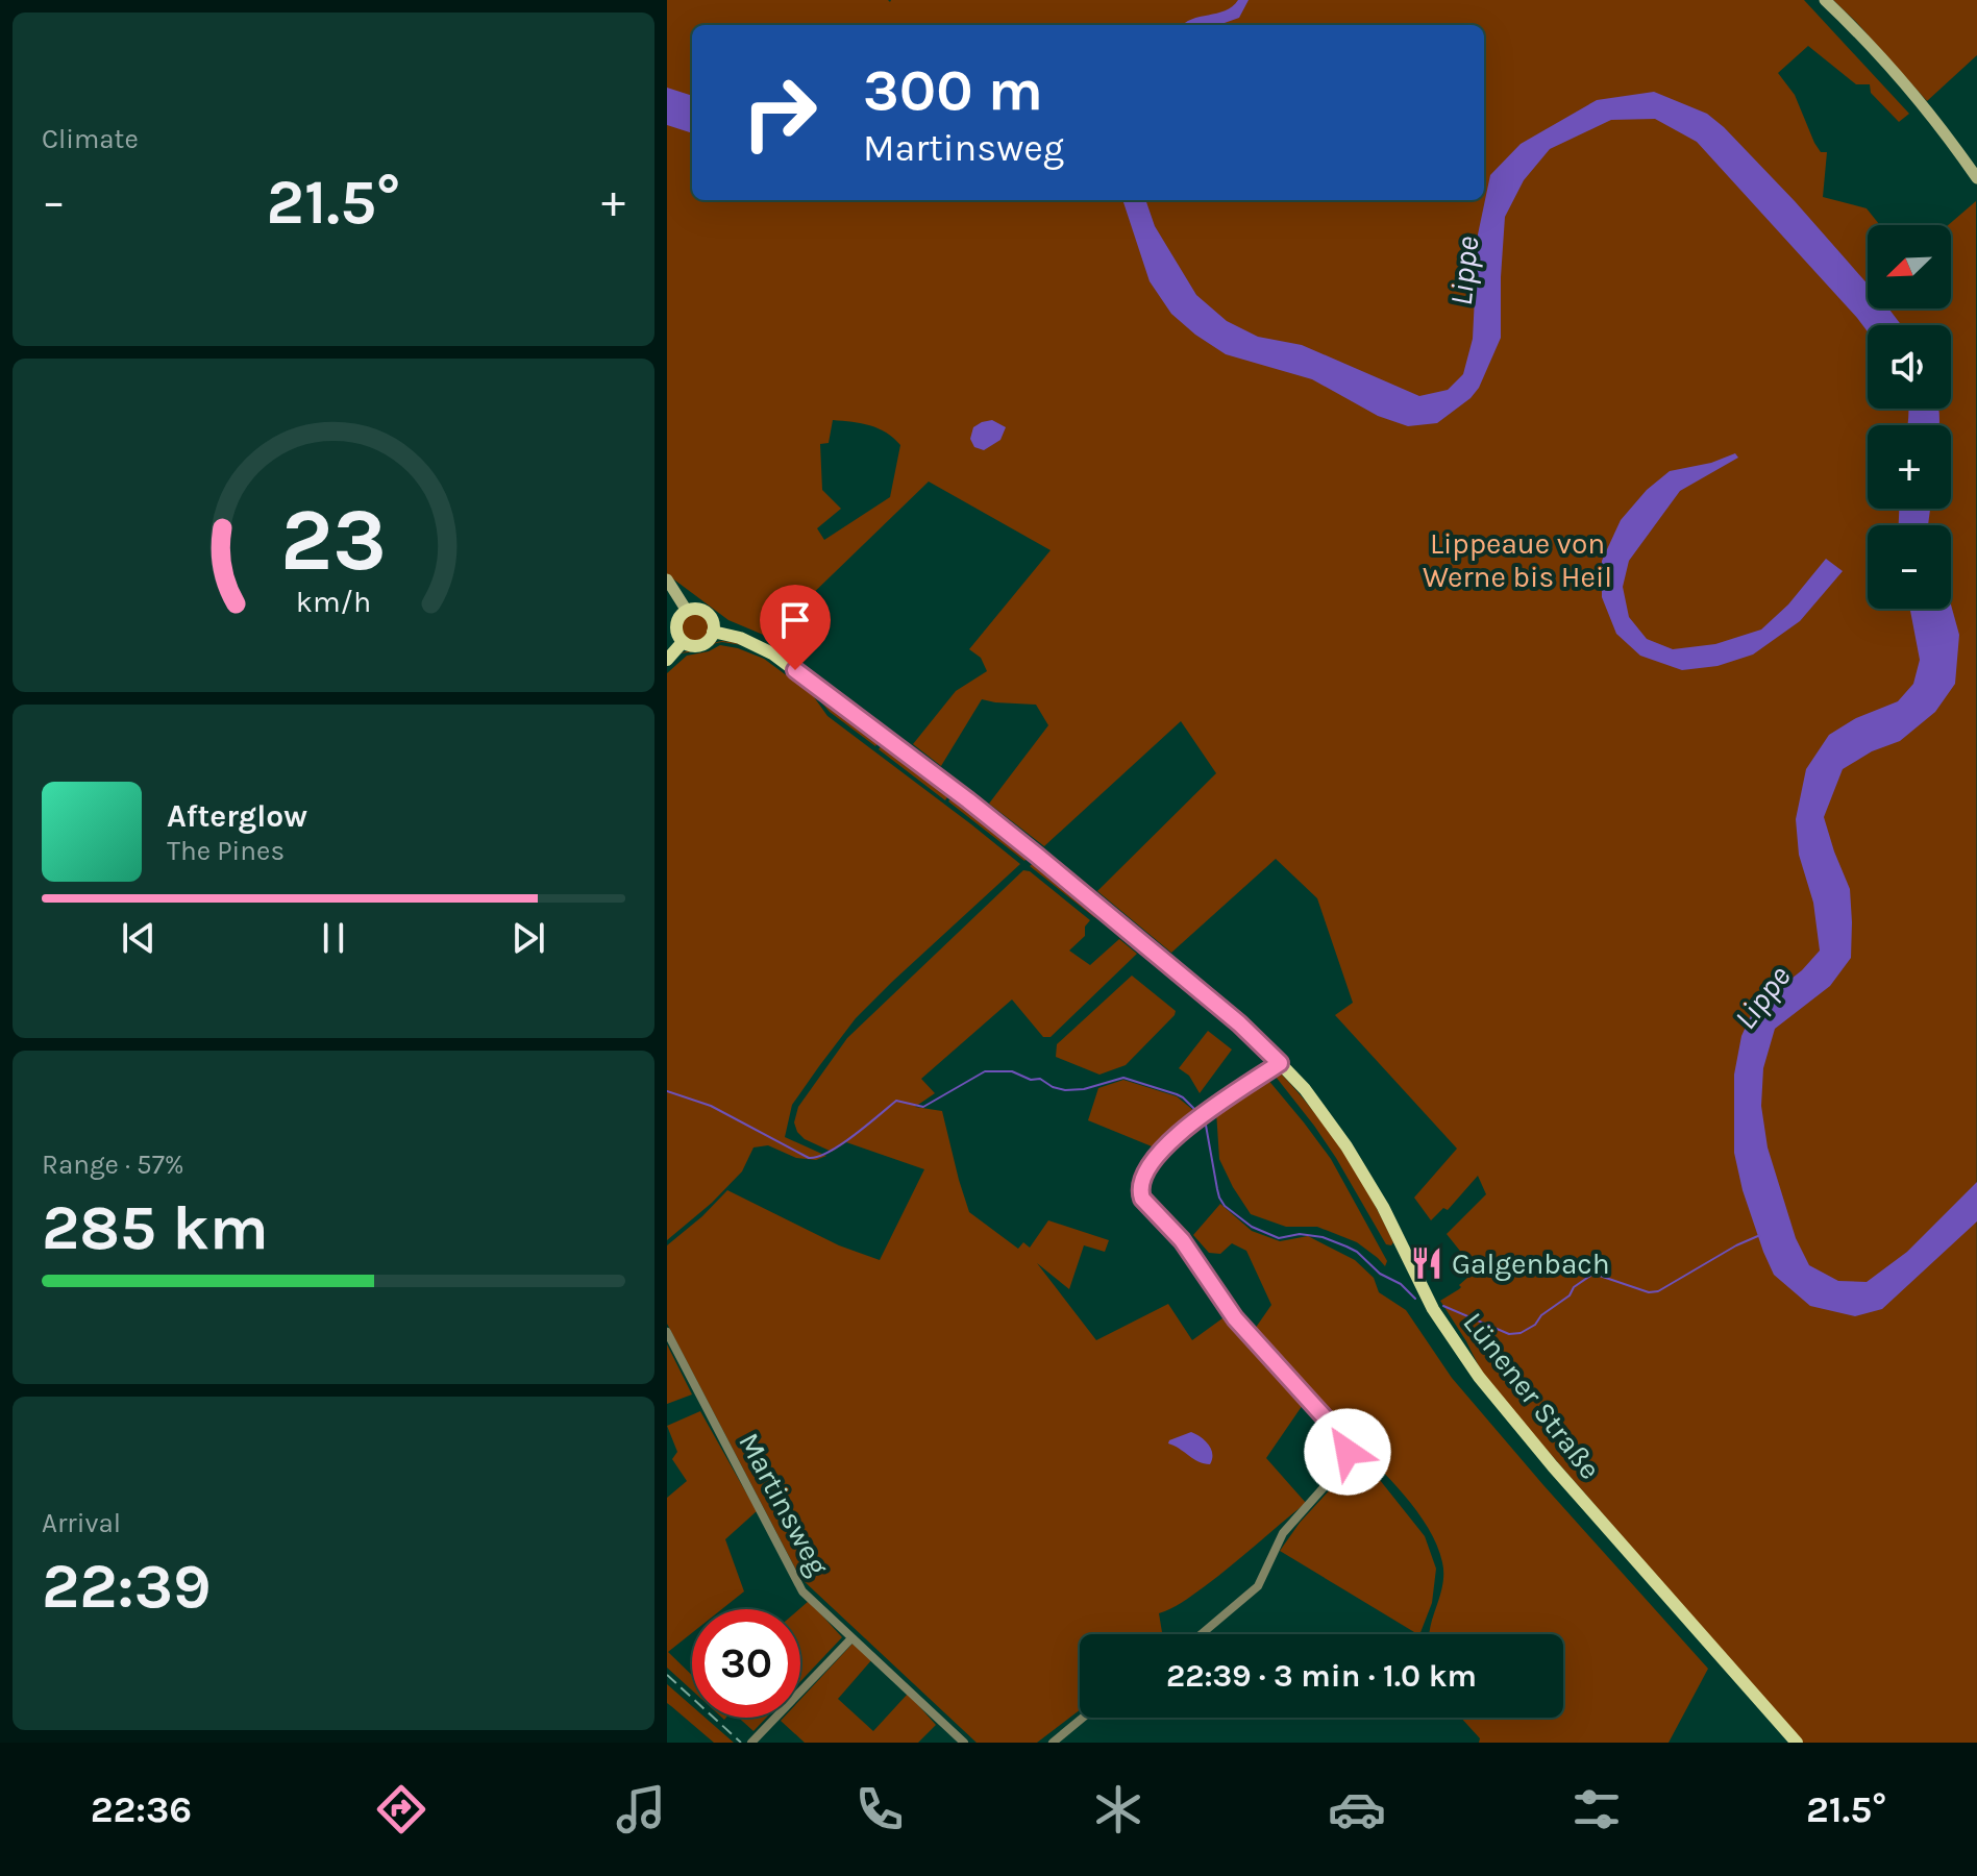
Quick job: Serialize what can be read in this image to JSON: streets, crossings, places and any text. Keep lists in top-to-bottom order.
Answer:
{
  "streets": {
    "main road": ["Lünener Straße"],
    "street": ["Martinsweg"]
  },
  "water": ["Lippe"],
  "parks": ["Lippeaue von Werne bis Heil"],
  "places": {
    "restaurant": ["Galgenbach"]
  },
  "north": "bottom left",
  "page": {
    "tile": [
      "Climate",
      ["Range · 57%", "285 km"],
      ["Arrival", "22:39"]
    ],
    "turn": ["300 m", "Martinsweg"],
    "heat": ["−", "21.5°", "+"],
    "map_buttons": ["+", "−"],
    "song": ["Afterglow", "The Pines"],
    "limit": "30",
    "trip": "22:39 · 3 min · 1.0 km",
    "tabs": ["22:36", "21.5°"],
    "gauge": ["23", "km/h"]
  }
}
